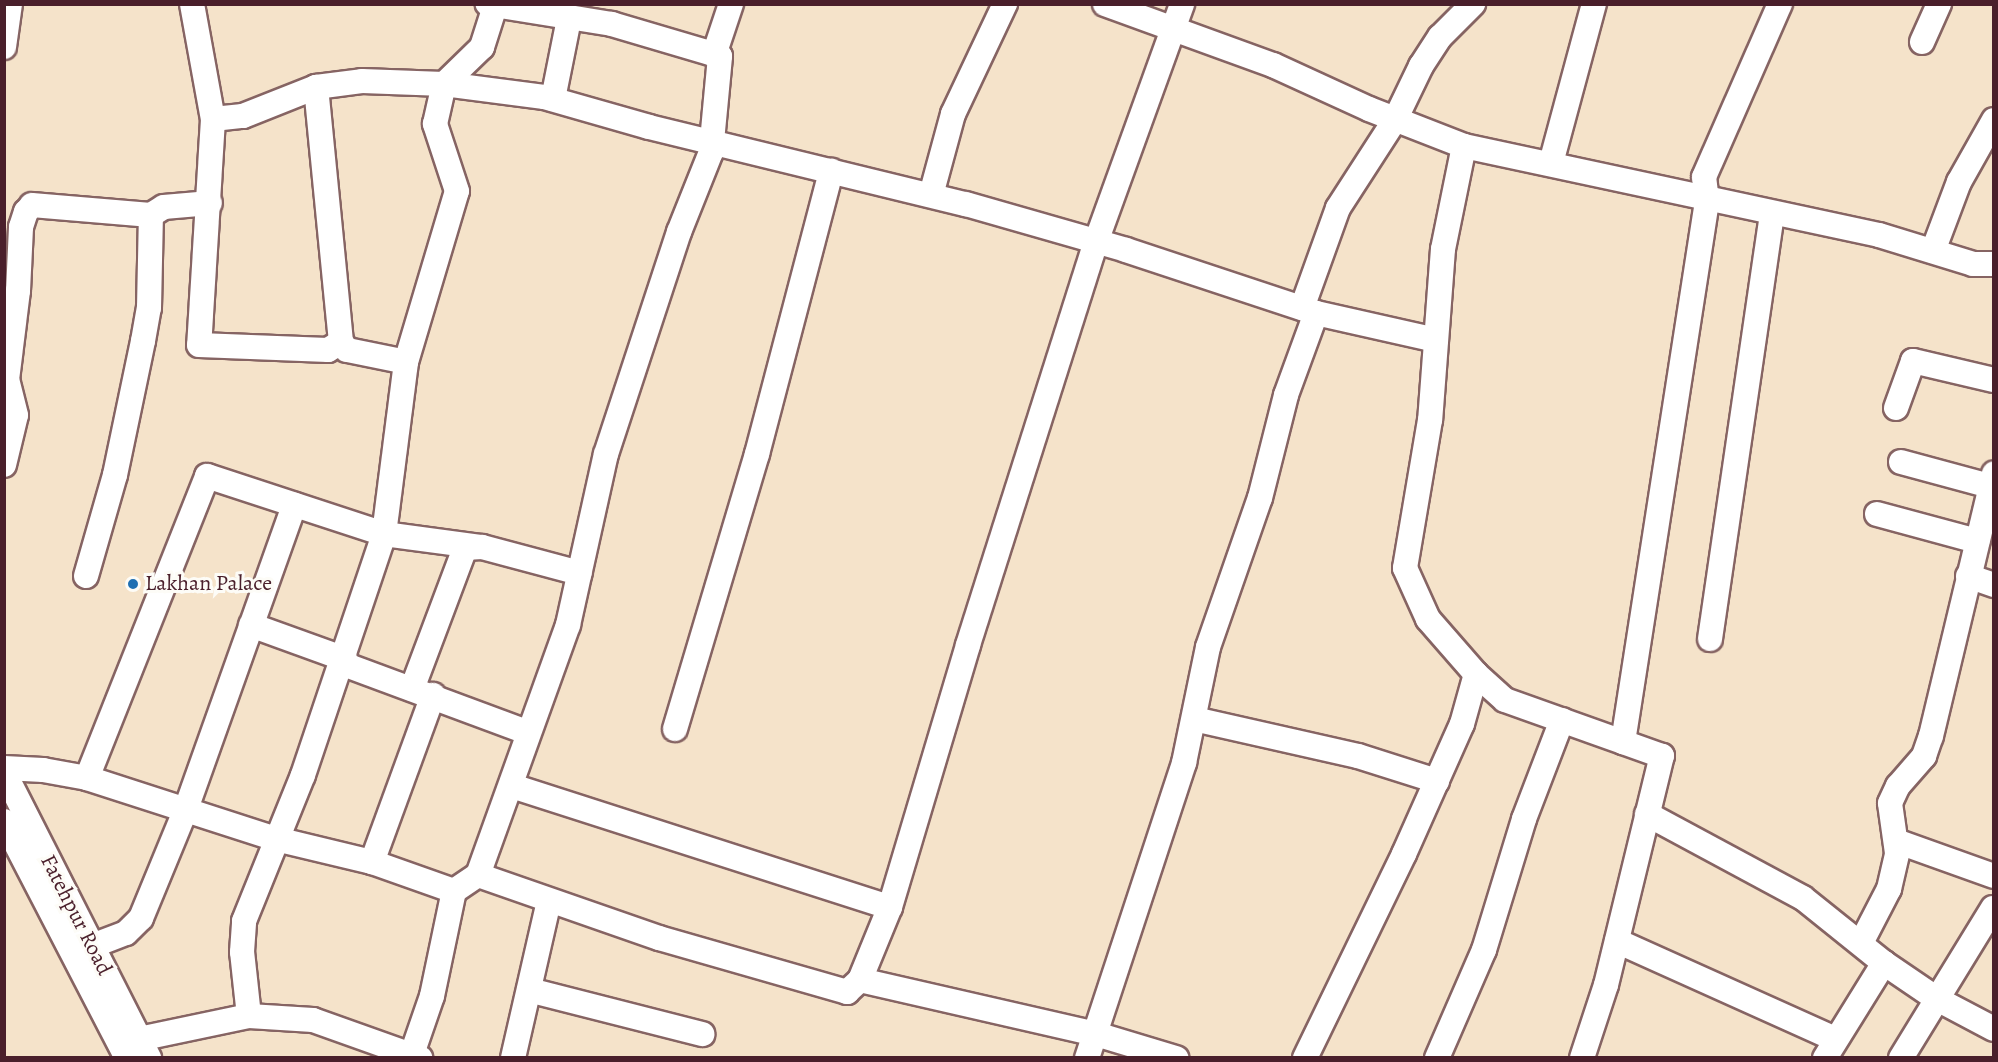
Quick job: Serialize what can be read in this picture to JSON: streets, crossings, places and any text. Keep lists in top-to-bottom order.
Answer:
{
  "streets": {
    "street": ["Fatehpur Road"]
  },
  "places": ["Lakhan Palace"]
}
